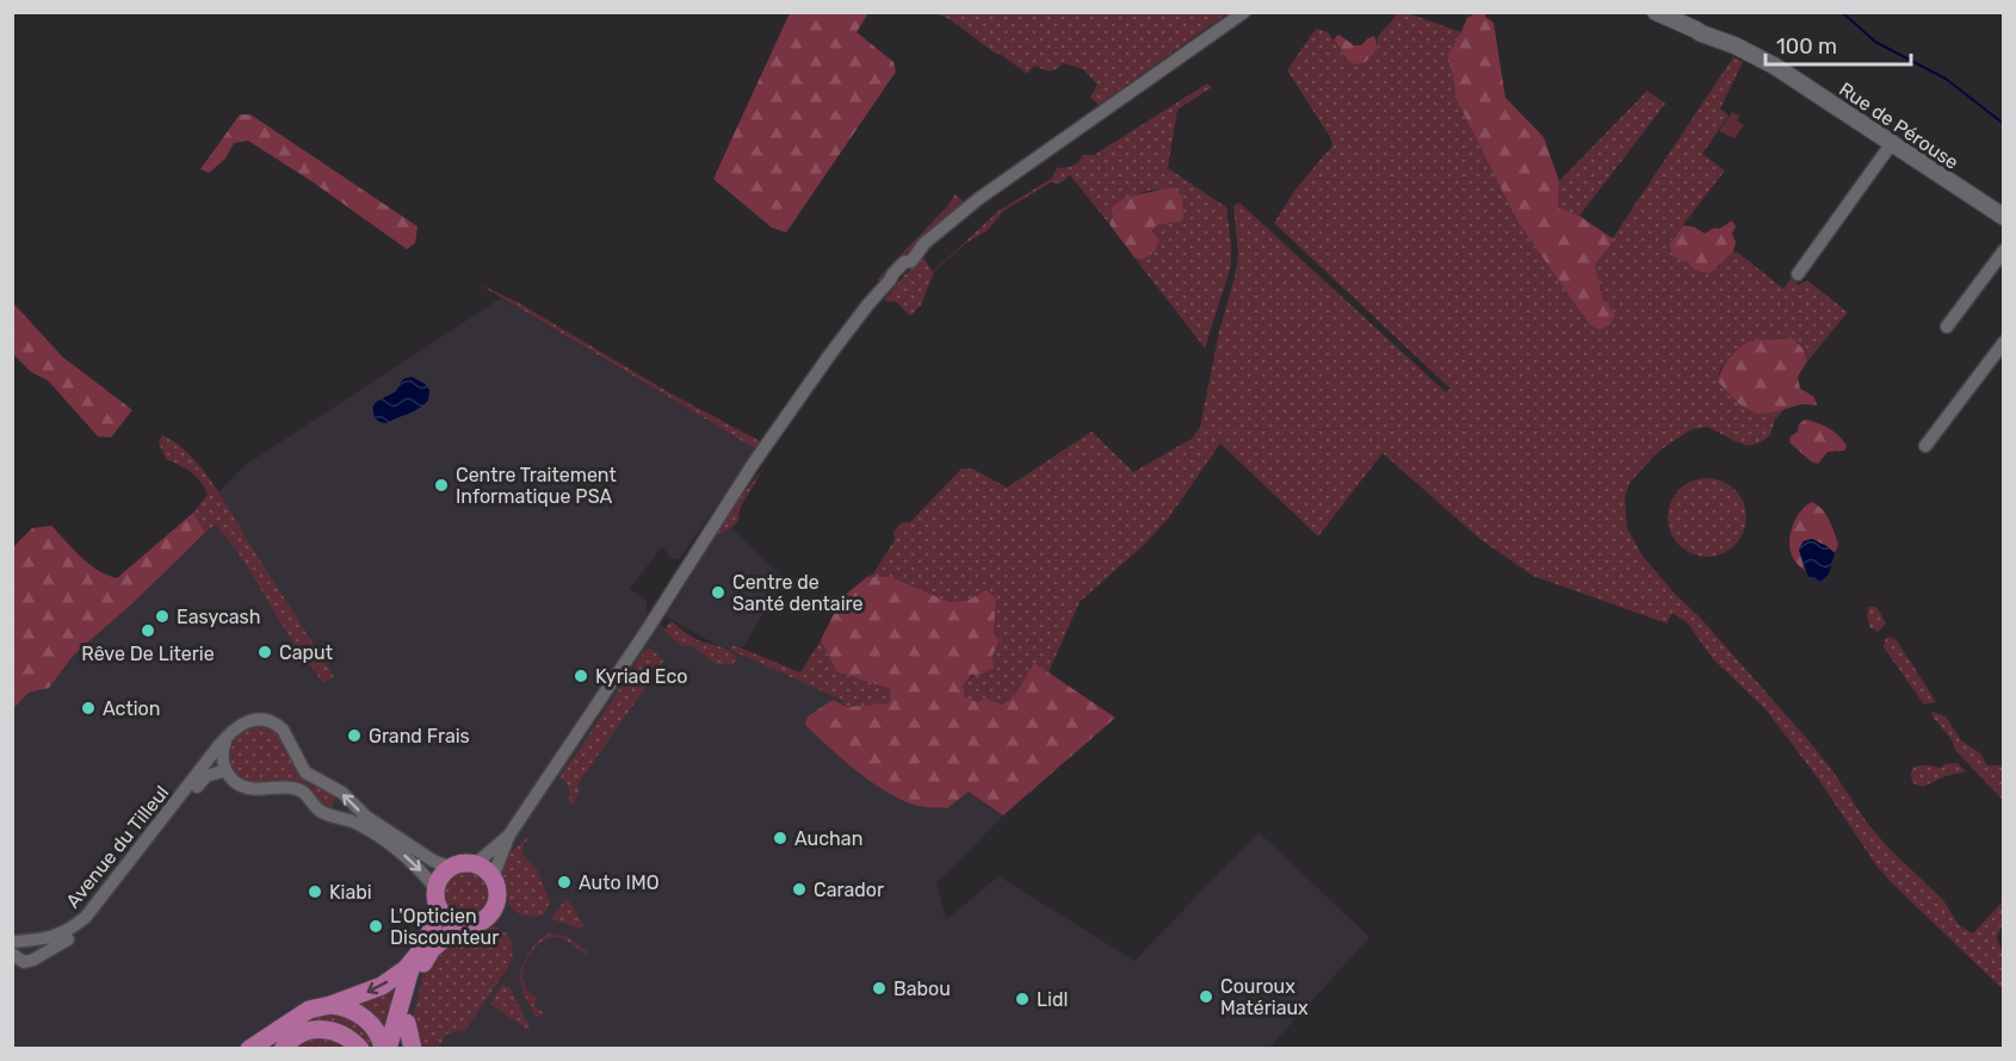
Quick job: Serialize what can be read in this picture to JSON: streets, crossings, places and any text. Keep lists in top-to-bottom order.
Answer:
{
  "streets": {
    "street": ["Rue de Pérouse", "Avenue du Tilleul"]
  },
  "places": [
    "Centre Traitement Informatique PSA",
    "Centre de Santé dentaire",
    "Easycash",
    "Rêve De Literie",
    "Caput",
    "Kyriad Eco",
    "Action",
    "Grand Frais",
    "Auchan",
    "Auto IMO",
    "Carador",
    "Kiabi",
    "L'Opticien Discounteur",
    "Babou",
    "Couroux Matériaux",
    "Lidl"
  ],
  "scale_bar": "100 m"
}
